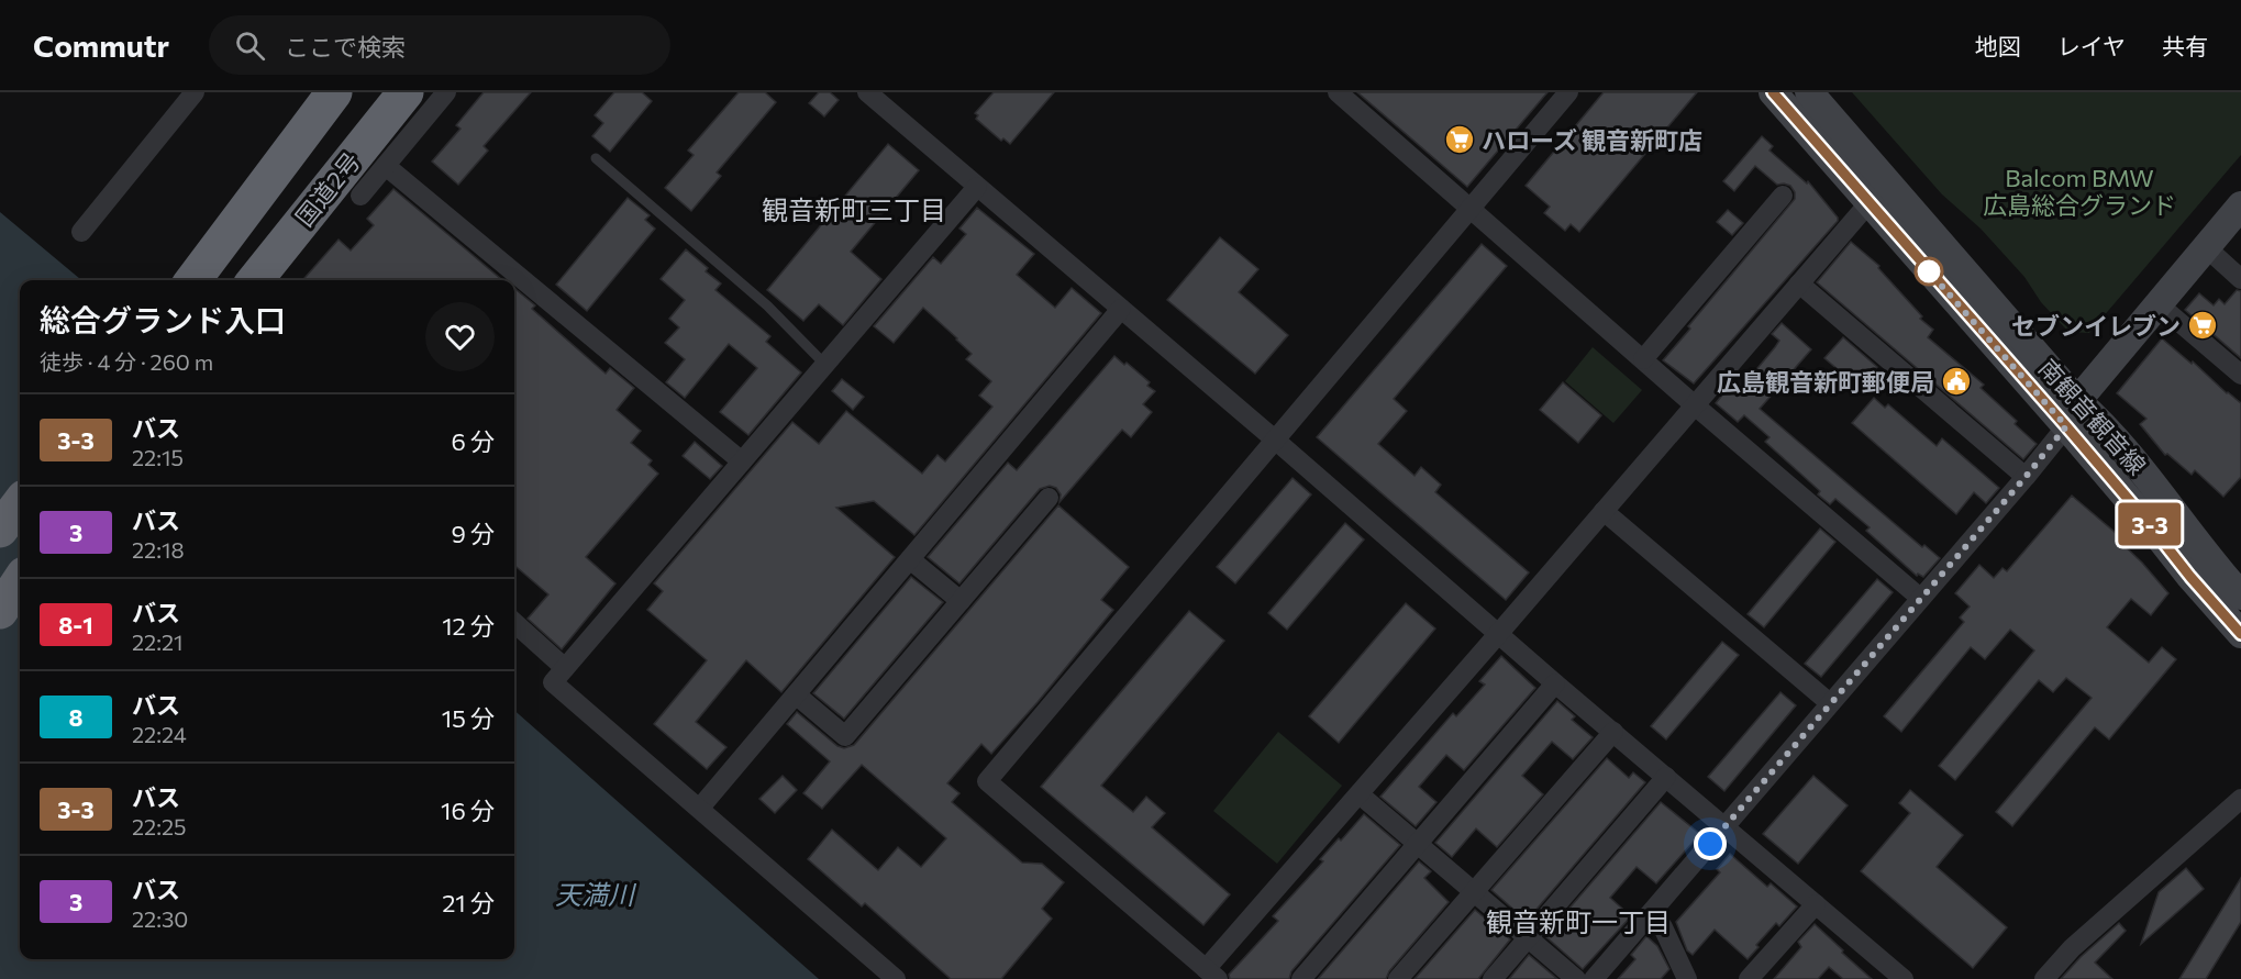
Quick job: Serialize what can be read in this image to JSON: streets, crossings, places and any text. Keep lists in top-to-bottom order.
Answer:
{
  "streets": {
    "highway": ["国道2号"],
    "main road": ["南観音観音線"]
  },
  "districts": ["観音新町三丁目", "観音新町一丁目"],
  "water": ["天満川"],
  "parks": ["Balcom BMW 広島総合グランド"],
  "places": {
    "supermarket": ["ハローズ 観音新町店", "セブンイレブン"],
    "public building": ["広島観音新町郵便局"]
  },
  "lines": ["bus line 3-3"],
  "page": {
    "header": "Commutr",
    "search": "ここで検索",
    "nav": ["地図", "レイヤ", "共有"],
    "on_map": "3-3",
    "heading": ["総合グランド入口", "徒歩 · 4 分 · 260 m"],
    "list": [
      {
        "mark": "3-3",
        "name": "バス",
        "note": "22:15",
        "value": "6 分"
      },
      {
        "mark": "3",
        "name": "バス",
        "note": "22:18",
        "value": "9 分"
      },
      {
        "mark": "8-1",
        "name": "バス",
        "note": "22:21",
        "value": "12 分"
      },
      {
        "mark": "8",
        "name": "バス",
        "note": "22:24",
        "value": "15 分"
      },
      {
        "mark": "3-3",
        "name": "バス",
        "note": "22:25",
        "value": "16 分"
      },
      {
        "mark": "3",
        "name": "バス",
        "note": "22:30",
        "value": "21 分"
      }
    ]
  }
}
